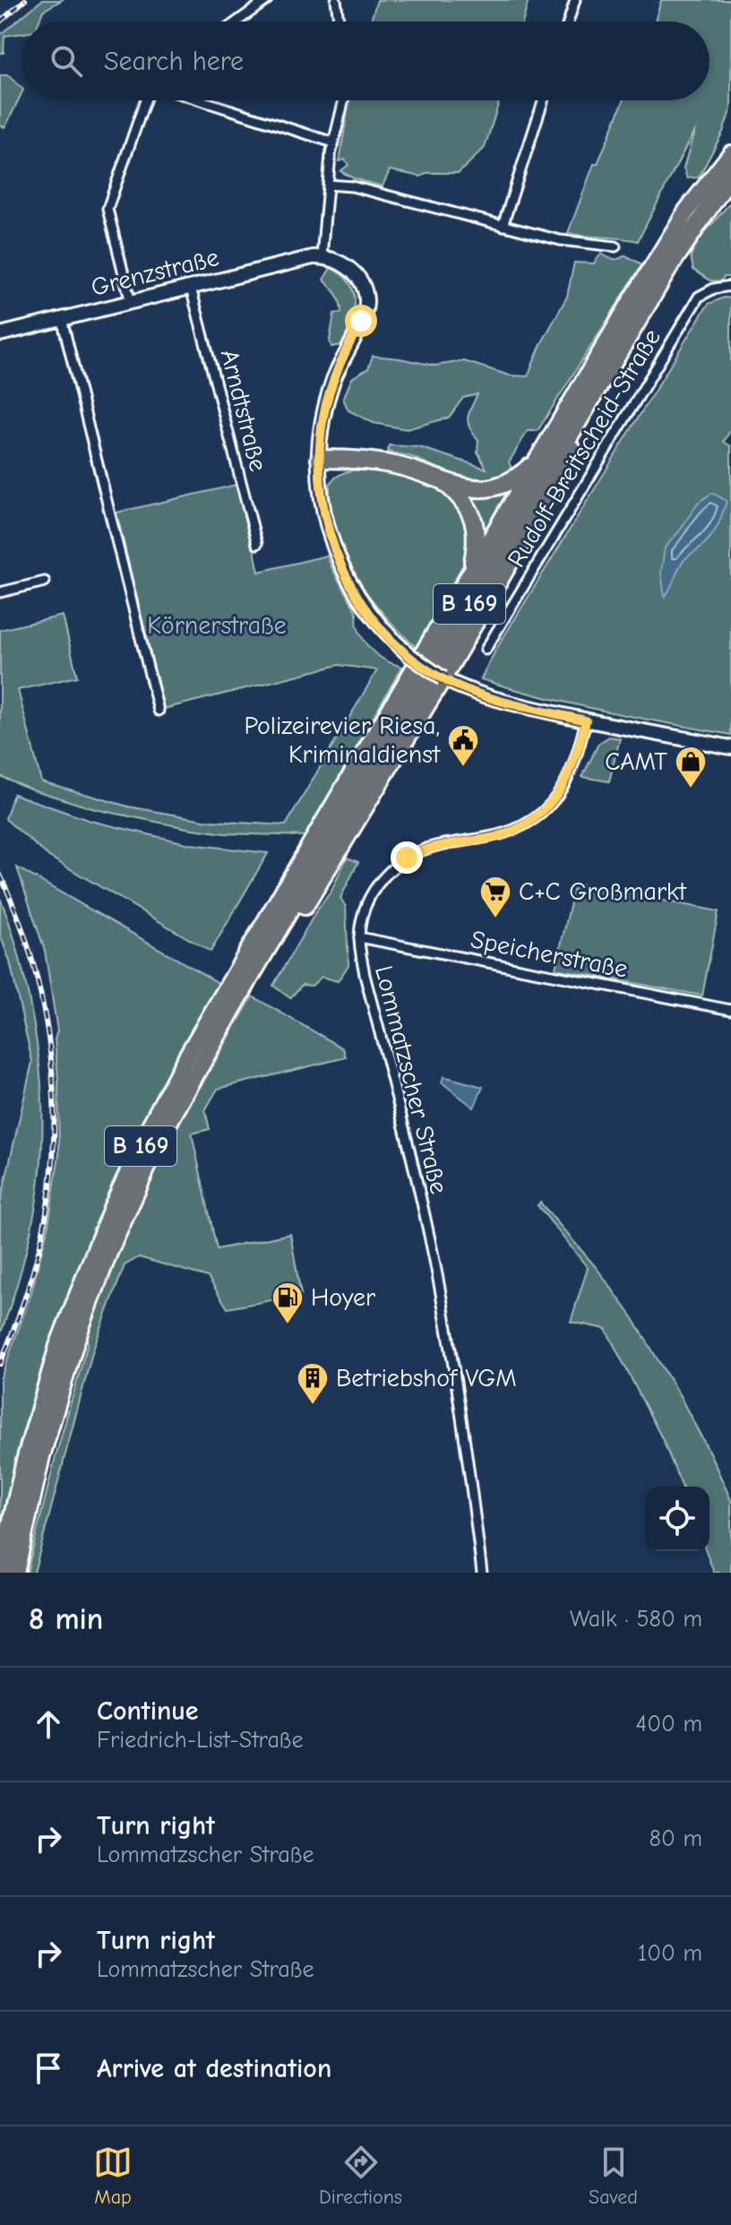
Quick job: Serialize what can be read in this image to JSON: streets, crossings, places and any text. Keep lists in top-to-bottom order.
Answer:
{
  "streets": {
    "highway": ["B 169"],
    "street": [
      "Grenzstraße",
      "Arndtstraße",
      "Rudolf-Breitscheid-Straße",
      "Speicherstraße",
      "Lommatzscher Straße"
    ]
  },
  "crossings": [
    ["Grenzstraße", "Arndtstraße"],
    ["Speicherstraße", "Lommatzscher Straße"]
  ],
  "parks": ["Körnerstraße"],
  "places": {
    "public building": ["Polizeirevier Riesa, Kriminaldienst"],
    "shop": ["CAMT"],
    "supermarket": ["C+C Großmarkt"],
    "fuel station": ["Hoyer"],
    "building": ["Betriebshof VGM"]
  },
  "page": {
    "search": "Search here",
    "heading": ["8 min", "Walk · 580 m"],
    "list": [
      ["Continue", "Friedrich-List-Straße", "400 m"],
      ["Turn right", "Lommatzscher Straße", "80 m"],
      ["Turn right", "Lommatzscher Straße", "100 m"],
      "Arrive at destination"
    ],
    "nav": ["Map", "Directions", "Saved"]
  }
}
